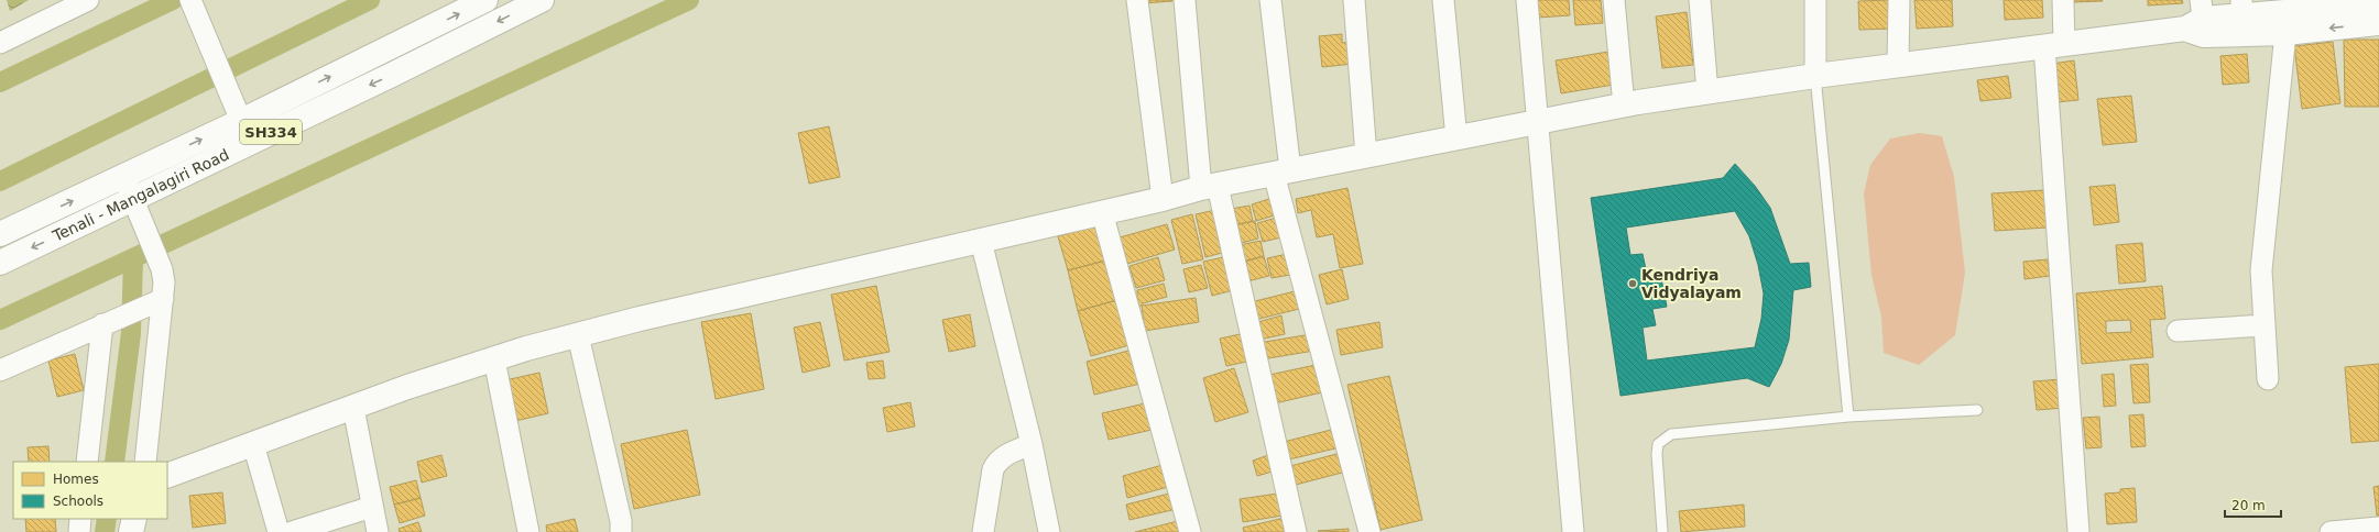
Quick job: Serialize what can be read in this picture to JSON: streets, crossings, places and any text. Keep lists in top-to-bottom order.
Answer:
{
  "streets": {
    "main road": ["SH334", "Tenali - Mangalagiri Road"]
  },
  "places": ["Kendriya Vidyalayam"],
  "legend": ["Homes", "Schools"],
  "scale_bar": "20 m"
}
